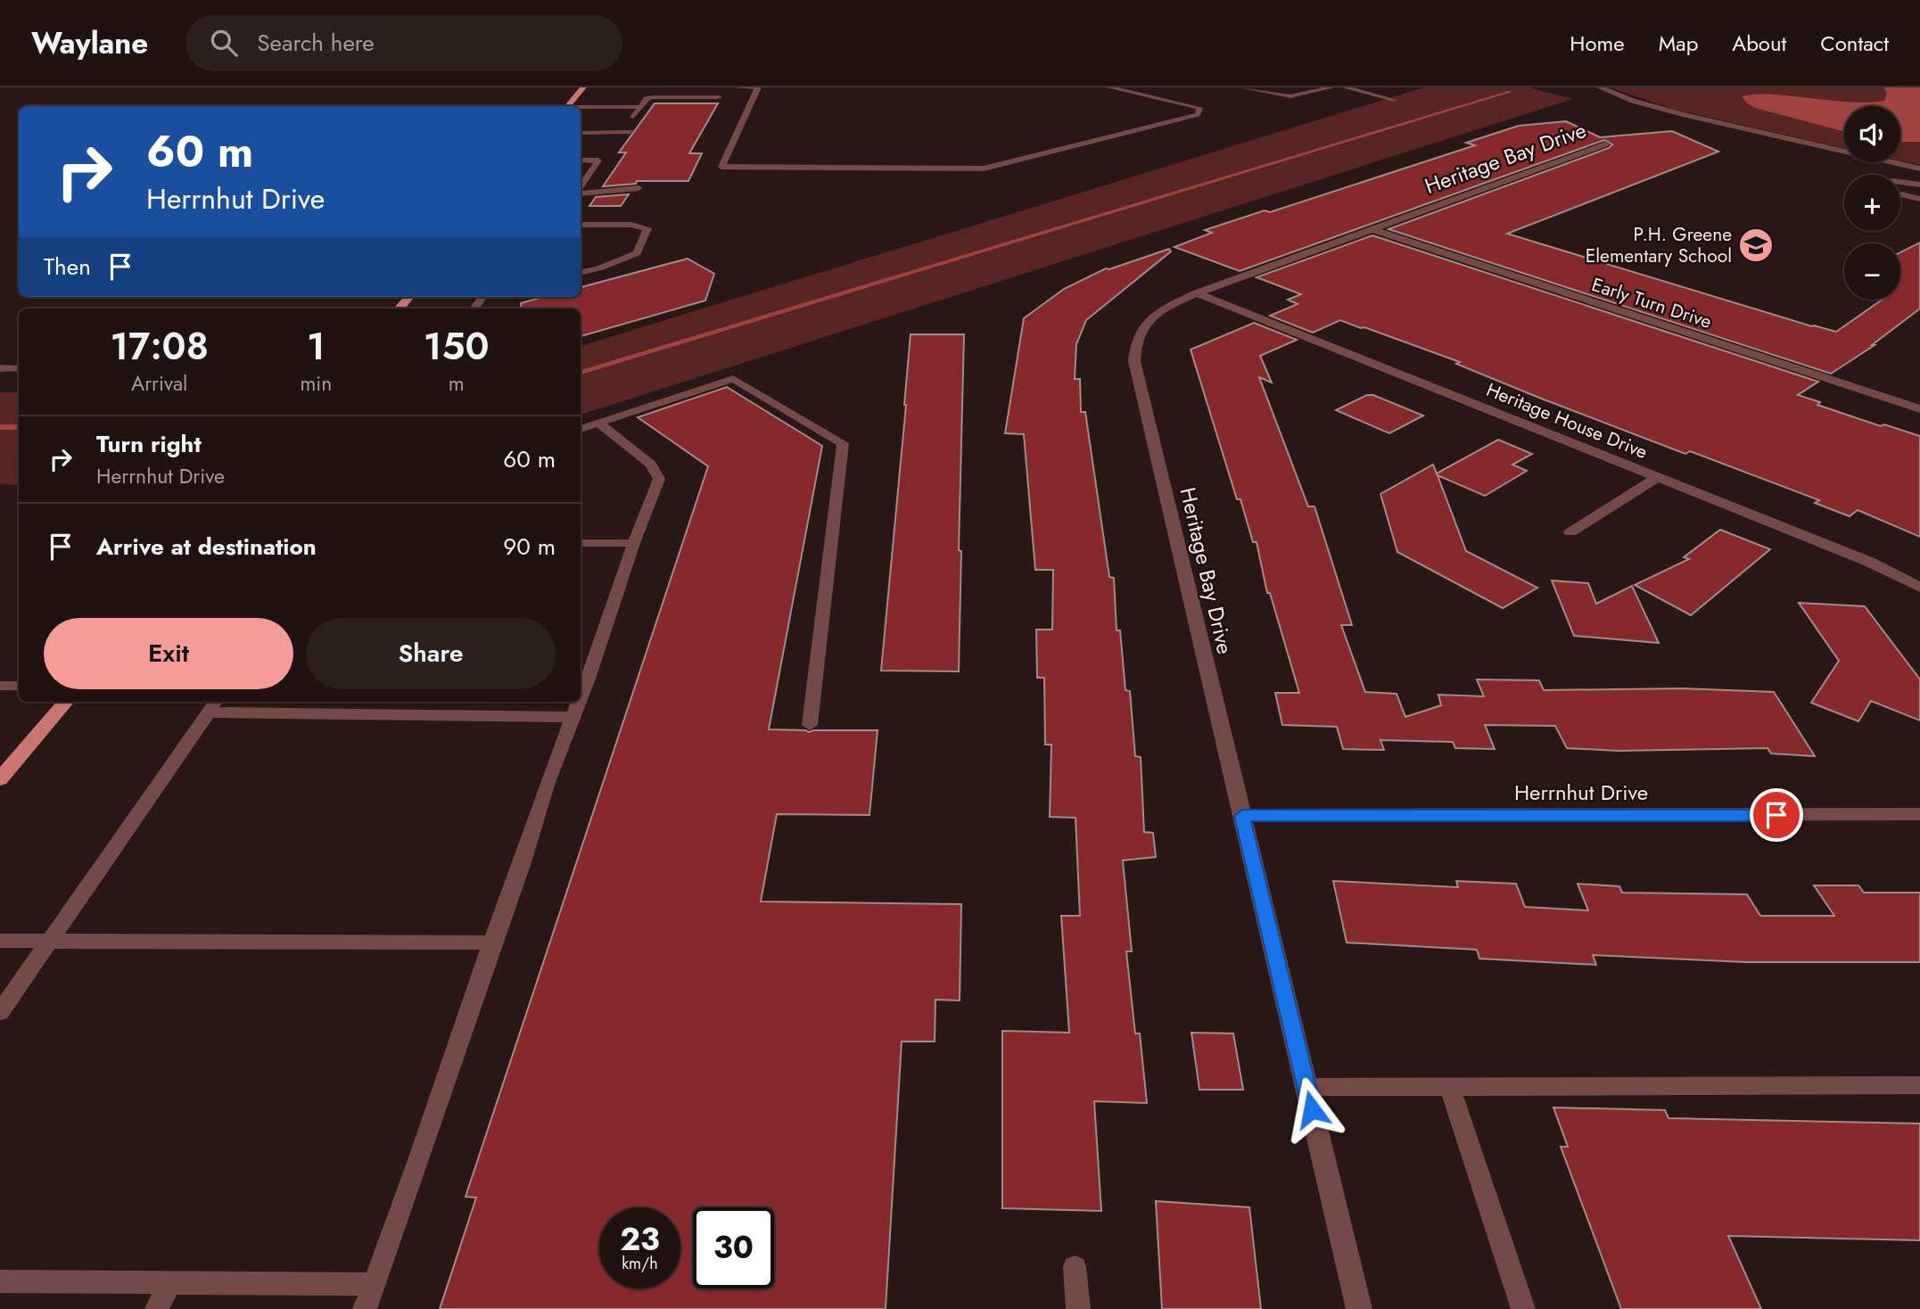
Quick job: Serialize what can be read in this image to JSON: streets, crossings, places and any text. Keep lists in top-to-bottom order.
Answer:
{
  "streets": {
    "street": [
      "Heritage Bay Drive",
      "Early Turn Drive",
      "Heritage House Drive",
      "Herrnhut Drive"
    ]
  },
  "crossings": [
    ["Heritage Bay Drive", "Early Turn Drive"],
    ["Heritage Bay Drive", "Heritage House Drive"],
    ["Heritage Bay Drive", "Herrnhut Drive"]
  ],
  "places": {
    "school or university": ["P.H. Greene Elementary School"]
  },
  "page": {
    "header": "Waylane",
    "search": "Search here",
    "nav": [
      "Home",
      "Map",
      "About",
      "Contact"
    ],
    "map_buttons": ["+", "−"],
    "turn": ["60 m", "Herrnhut Drive"],
    "then": "Then",
    "eta": [
      "17:08",
      "Arrival",
      "1",
      "min",
      "150",
      "m"
    ],
    "list": [
      {
        "name": "Turn right",
        "note": "Herrnhut Drive",
        "value": "60 m"
      },
      {
        "name": "Arrive at destination",
        "value": "90 m"
      }
    ],
    "buttons": ["Exit", "Share"],
    "speed": "23 km/h",
    "limit": "30"
  }
}
